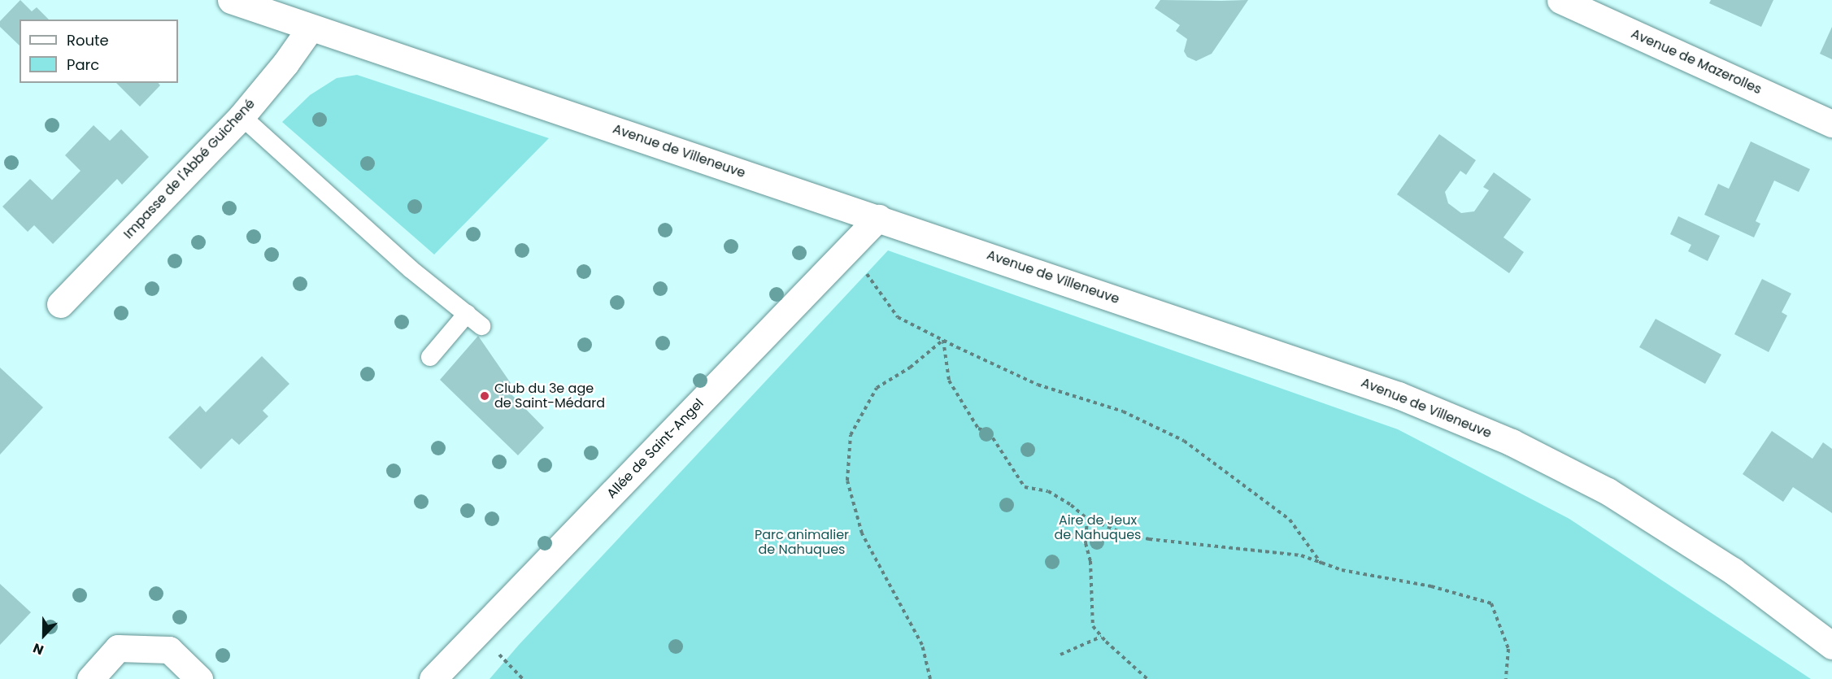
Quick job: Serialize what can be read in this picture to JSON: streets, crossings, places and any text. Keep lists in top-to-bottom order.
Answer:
{
  "streets": {
    "main road": [
      "Avenue de Mazerolles",
      "Avenue de Villeneuve",
      "Impasse de l'Abbé Guichené",
      "Allée de Saint-Angel"
    ]
  },
  "crossings": [
    ["Avenue de Villeneuve", "Impasse de l'Abbé Guichené"],
    ["Avenue de Villeneuve", "Allée de Saint-Angel"]
  ],
  "parks": ["Aire de Jeux de Nahuques", "Parc animalier de Nahuques"],
  "places": ["Club du 3e age de Saint-Médard"],
  "legend": ["Route", "Parc"],
  "north": "bottom"
}
